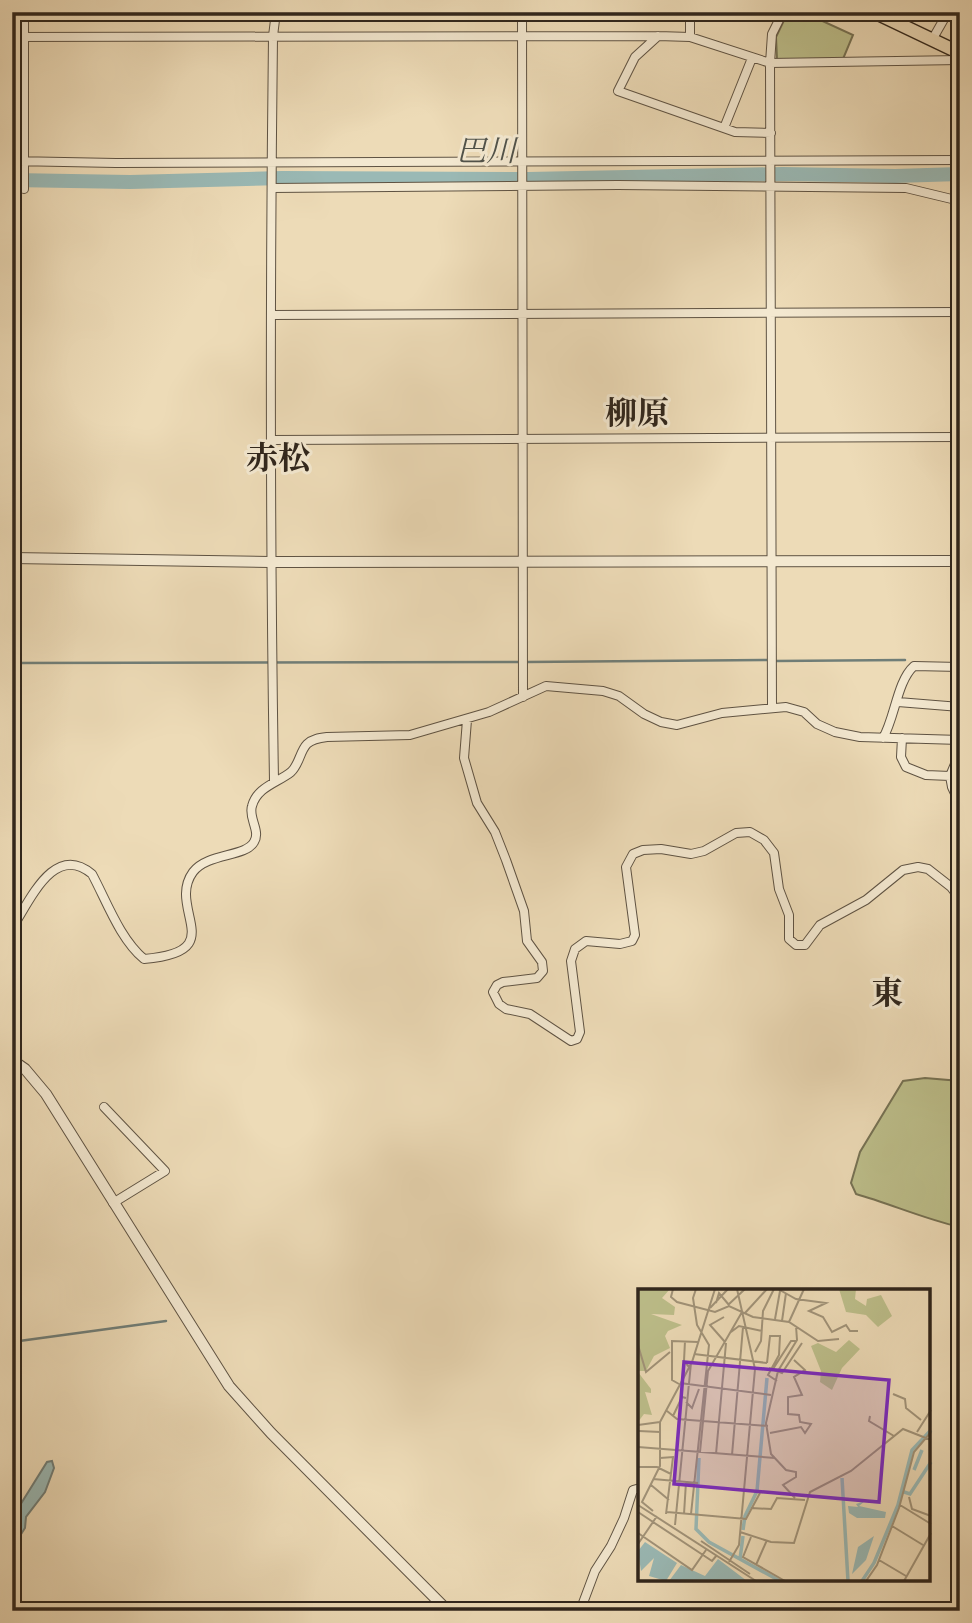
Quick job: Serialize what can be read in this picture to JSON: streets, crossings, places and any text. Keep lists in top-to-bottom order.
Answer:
{
  "districts": ["柳原", "赤松", "東"],
  "water": ["巴川"]
}
